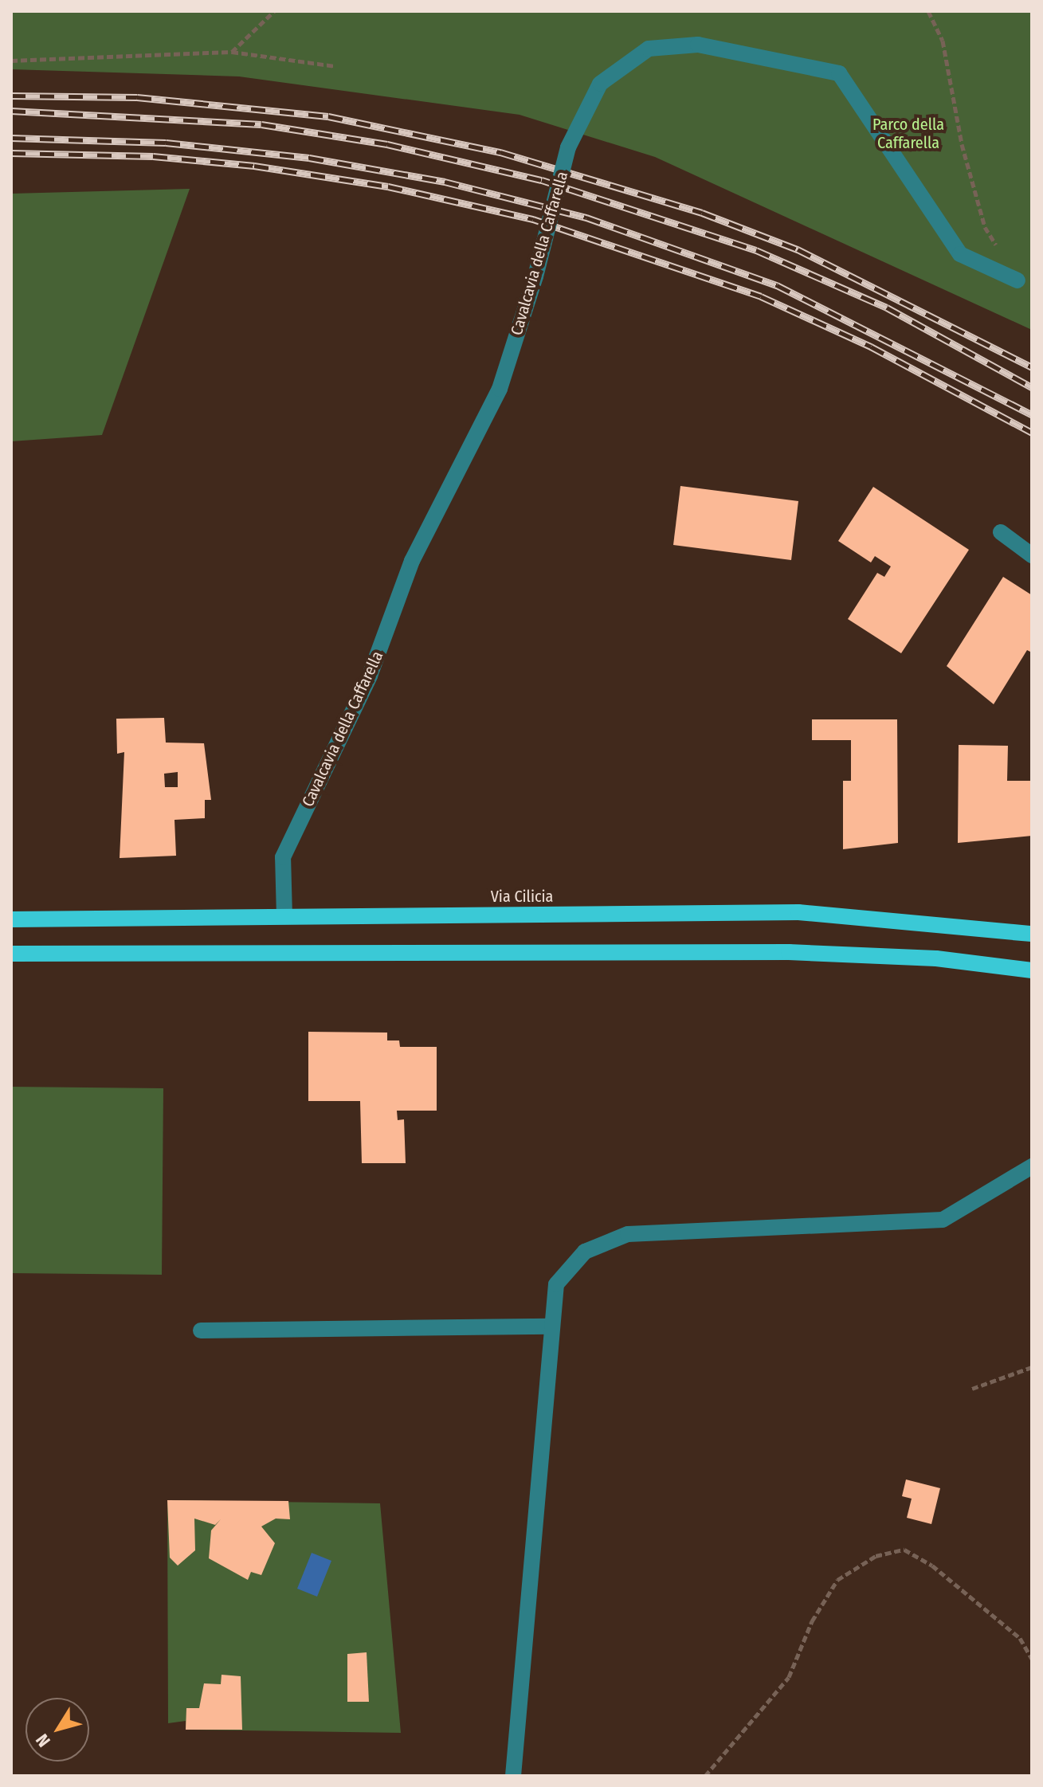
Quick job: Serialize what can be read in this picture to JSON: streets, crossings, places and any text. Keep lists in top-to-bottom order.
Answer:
{
  "streets": {
    "main road": ["Via Cilicia"],
    "street": ["Cavalcavia della Caffarella"]
  },
  "crossings": [
    ["Cavalcavia della Caffarella", "Via Cilicia"]
  ],
  "parks": ["Parco della Caffarella"],
  "north": "bottom left"
}
